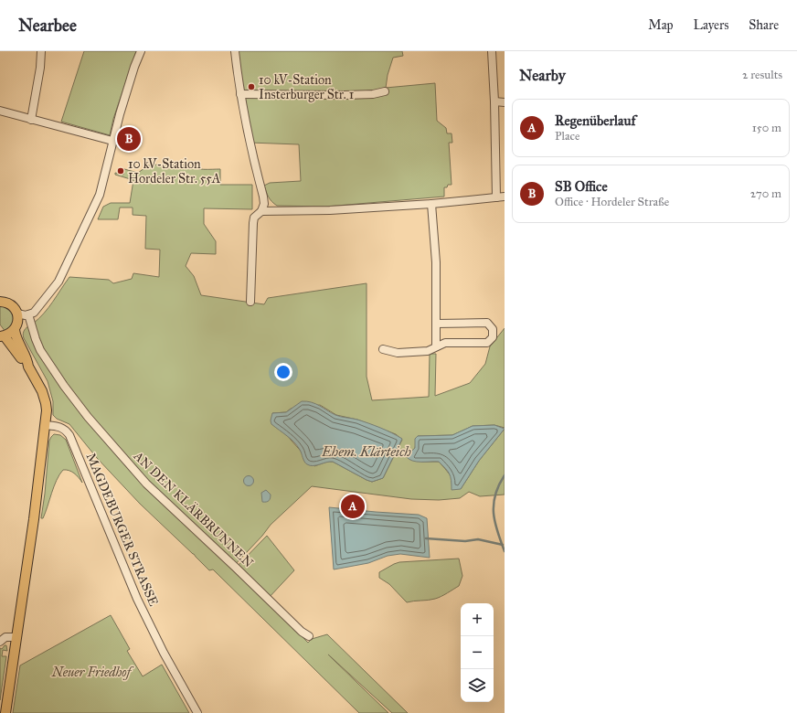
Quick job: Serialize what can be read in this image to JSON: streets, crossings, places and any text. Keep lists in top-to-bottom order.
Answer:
{
  "streets": {
    "street": ["AN DEN KLÄRBRUNNEN", "MAGDEBURGER STRASSE"]
  },
  "water": ["Ehem. Klärteich"],
  "parks": ["Neuer Friedhof"],
  "places": ["10 kV-Station Insterburger Str. 1", "10 kV-Station Hordeler Str. 55A"],
  "page": {
    "header": "Nearbee",
    "nav": ["Map", "Layers", "Share"],
    "heading": ["Nearby", "2 results"],
    "list": [
      {
        "mark": "A",
        "name": "Regenüberlauf",
        "note": "Place",
        "value": "150 m"
      },
      {
        "mark": "B",
        "name": "SB Office",
        "note": "Office · Hordeler Straße",
        "value": "270 m"
      }
    ],
    "pins": ["B", "A"],
    "map_buttons": ["+", "−"]
  }
}
